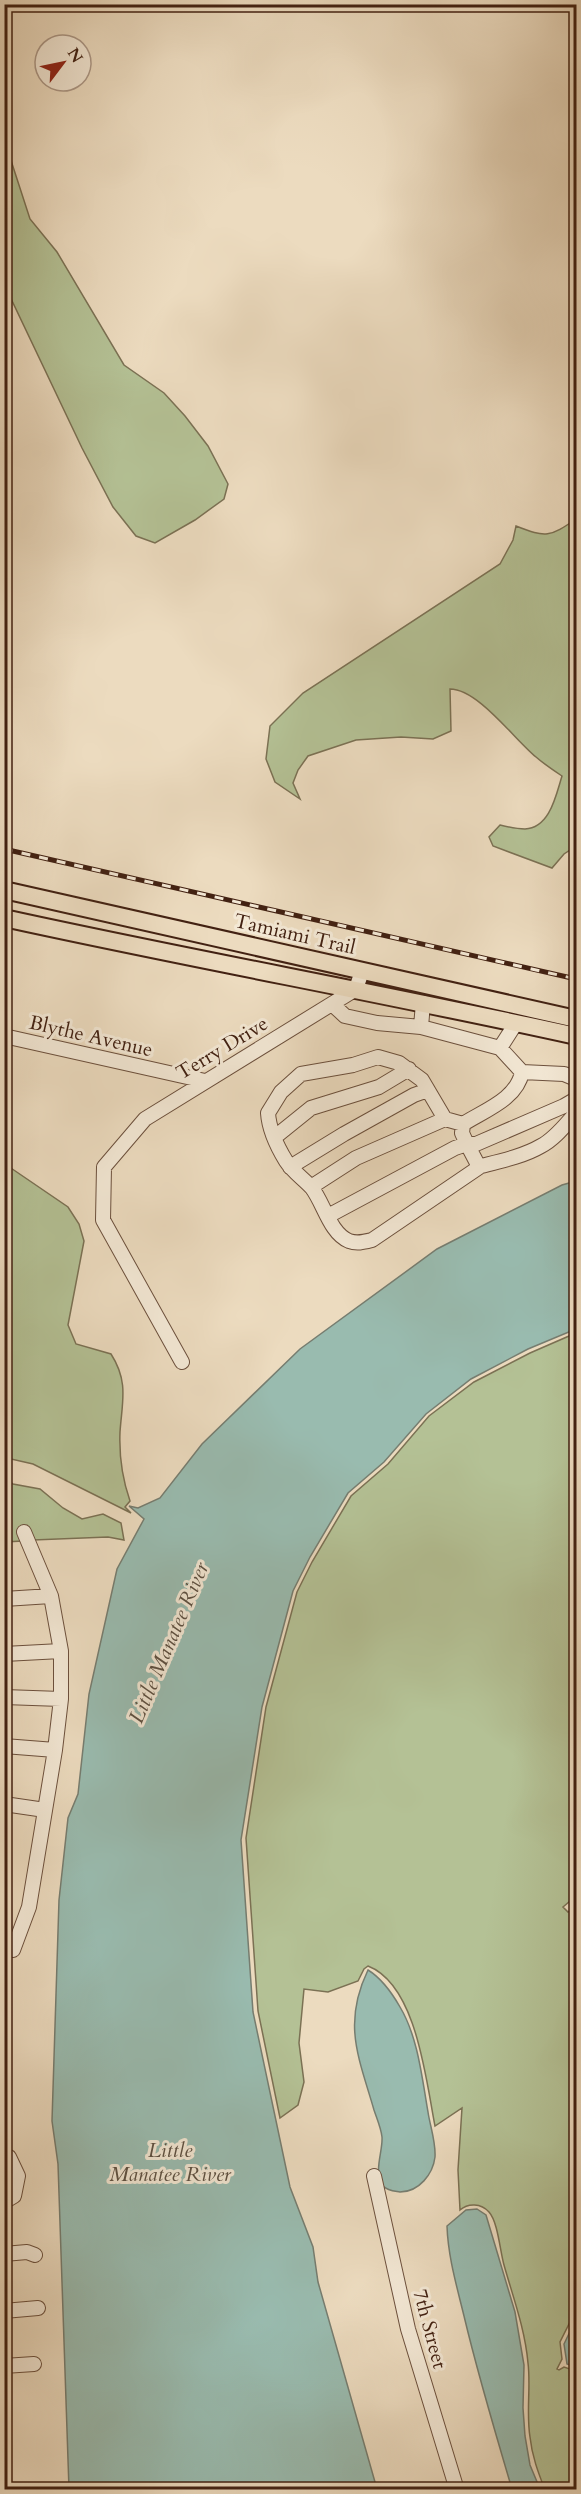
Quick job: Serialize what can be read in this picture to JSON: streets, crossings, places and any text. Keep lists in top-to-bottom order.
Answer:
{
  "streets": {
    "main road": ["Tamiami Trail"],
    "street": ["Blythe Avenue", "Terry Drive", "7th Street"]
  },
  "crossings": [
    ["Tamiami Trail", "Terry Drive"],
    ["Blythe Avenue", "Terry Drive"]
  ],
  "water": ["Little Manatee River"],
  "north": "top right"
}
